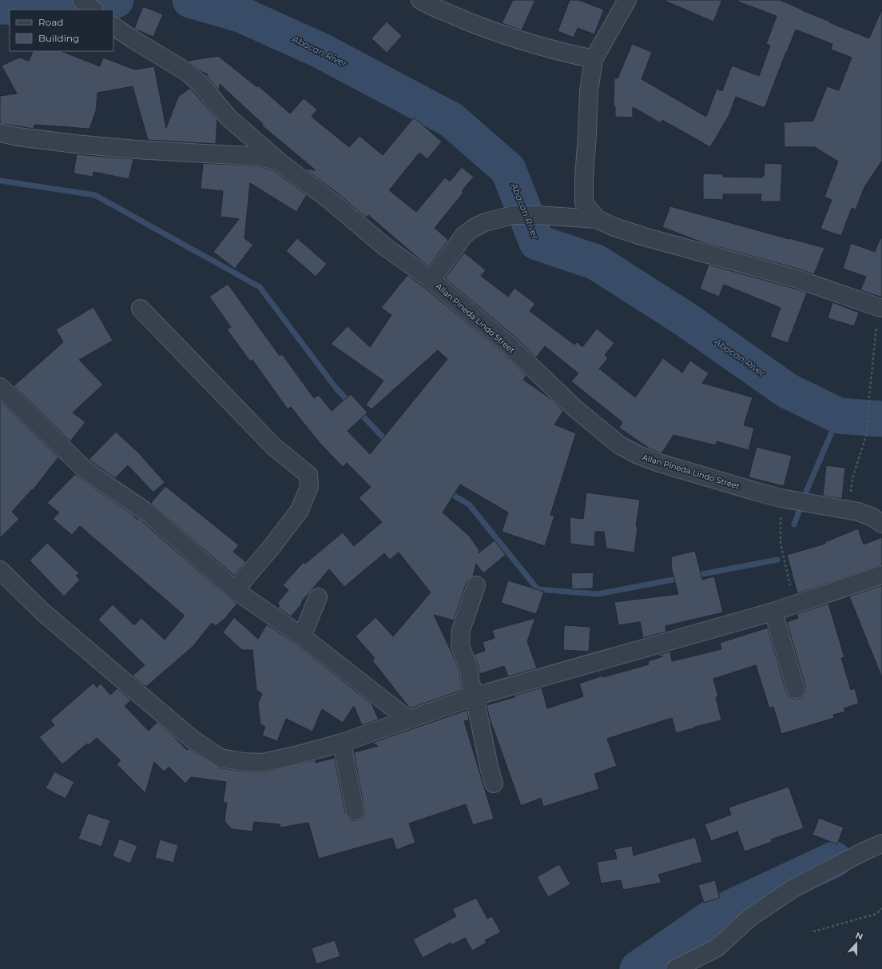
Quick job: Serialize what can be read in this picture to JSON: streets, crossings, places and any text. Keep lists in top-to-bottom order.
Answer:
{
  "streets": {
    "street": ["Allan Pineda Lindo Street"]
  },
  "water": ["Abacan River"],
  "legend": ["Road", "Building"],
  "north": "top"
}
